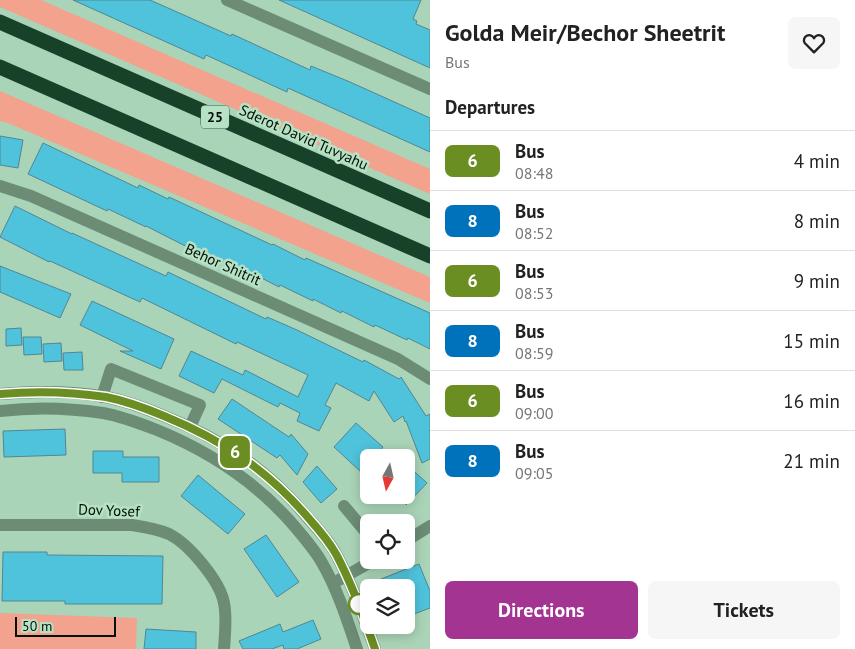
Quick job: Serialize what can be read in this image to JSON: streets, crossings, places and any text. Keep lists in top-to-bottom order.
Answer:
{
  "streets": {
    "highway": ["25", "Sderot David Tuvyahu"],
    "street": ["Behor Shitrit", "Dov Yosef"]
  },
  "lines": ["bus line 6"],
  "scale_bar": "50 m",
  "north": "bottom",
  "page": {
    "on_map": "6",
    "heading": [
      ["Golda Meir/Bechor Sheetrit", "Bus"],
      "Departures"
    ],
    "list": [
      {
        "mark": "6",
        "name": "Bus",
        "note": "08:48",
        "value": "4 min"
      },
      {
        "mark": "8",
        "name": "Bus",
        "note": "08:52",
        "value": "8 min"
      },
      {
        "mark": "6",
        "name": "Bus",
        "note": "08:53",
        "value": "9 min"
      },
      {
        "mark": "8",
        "name": "Bus",
        "note": "08:59",
        "value": "15 min"
      },
      {
        "mark": "6",
        "name": "Bus",
        "note": "09:00",
        "value": "16 min"
      },
      {
        "mark": "8",
        "name": "Bus",
        "note": "09:05",
        "value": "21 min"
      }
    ],
    "buttons": ["Directions", "Tickets"],
    "scale": "50 m"
  }
}
